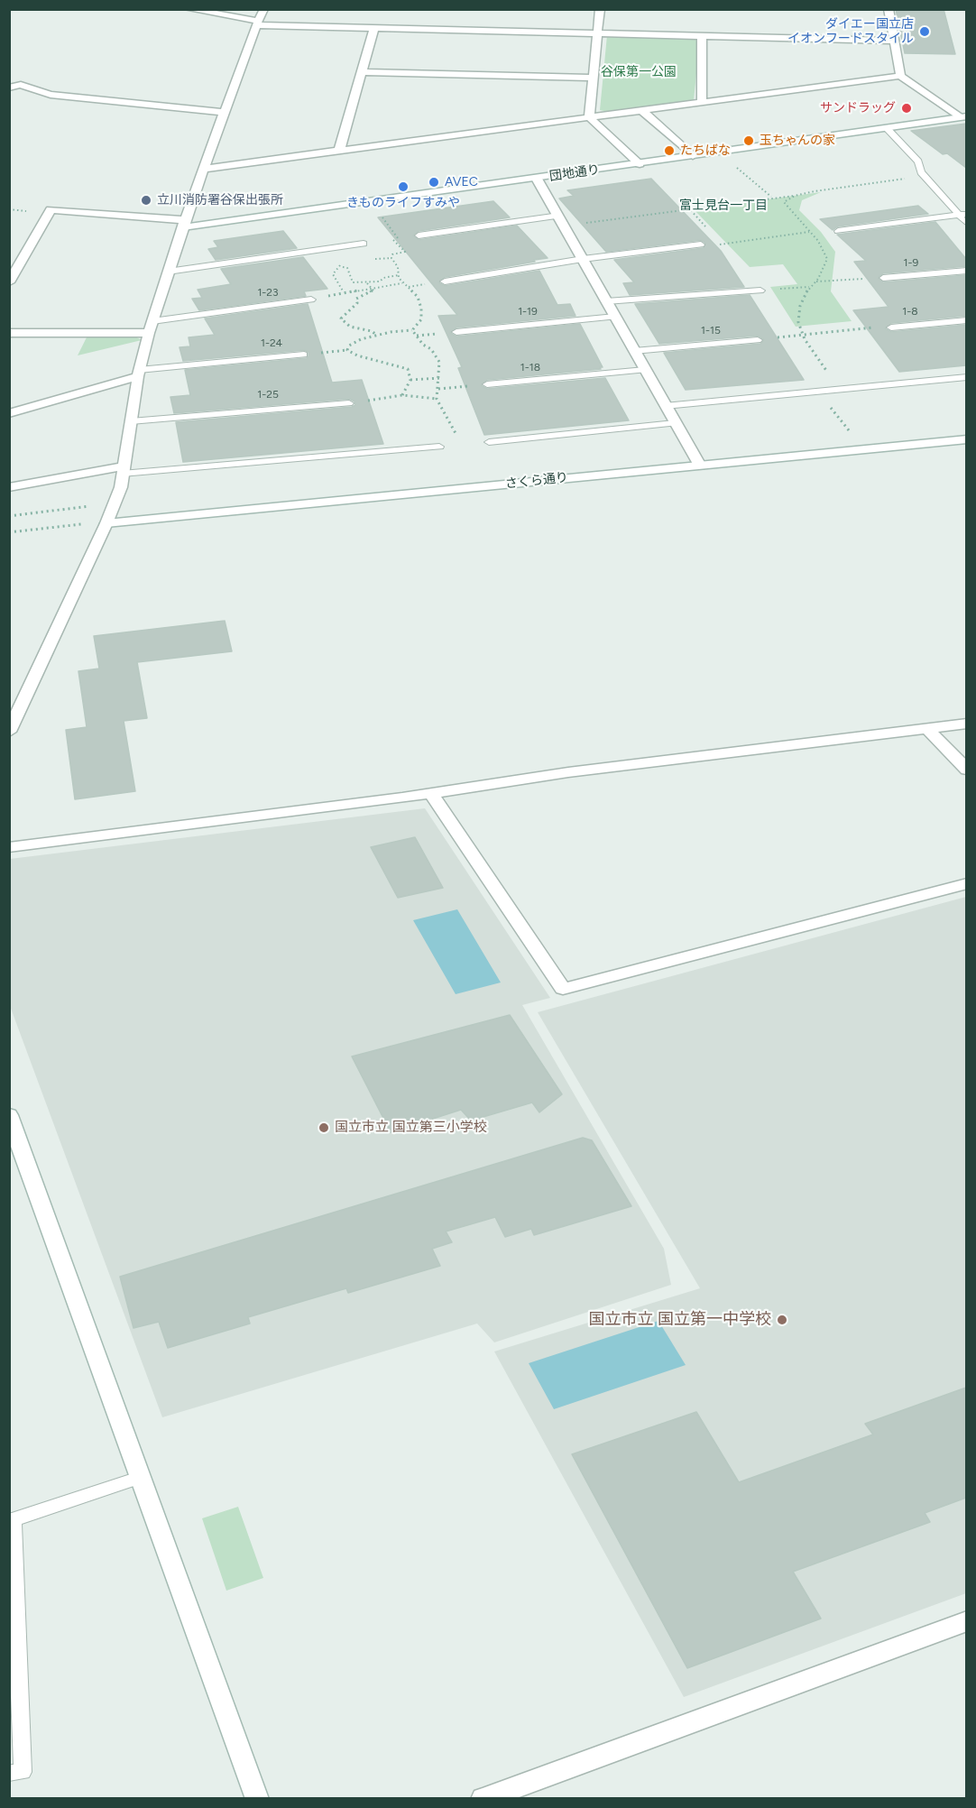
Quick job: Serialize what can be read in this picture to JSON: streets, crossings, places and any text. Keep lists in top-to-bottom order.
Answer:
{
  "streets": {
    "street": ["団地通り", "さくら通り"]
  },
  "districts": ["富士見台一丁目"],
  "parks": ["谷保第一公園"],
  "places": [
    "ダイエー国立店 イオンフードスタイル",
    "サンドラッグ",
    "玉ちゃんの家",
    "たちばな",
    "AVEC",
    "きものライフすみや",
    "立川消防署谷保出張所",
    "国立市立 国立第三小学校",
    "国立市立 国立第一中学校"
  ],
  "house_numbers": [
    "1-9",
    "1-23",
    "1-19",
    "1-8",
    "1-15",
    "1-24",
    "1-18",
    "1-25"
  ]
}
